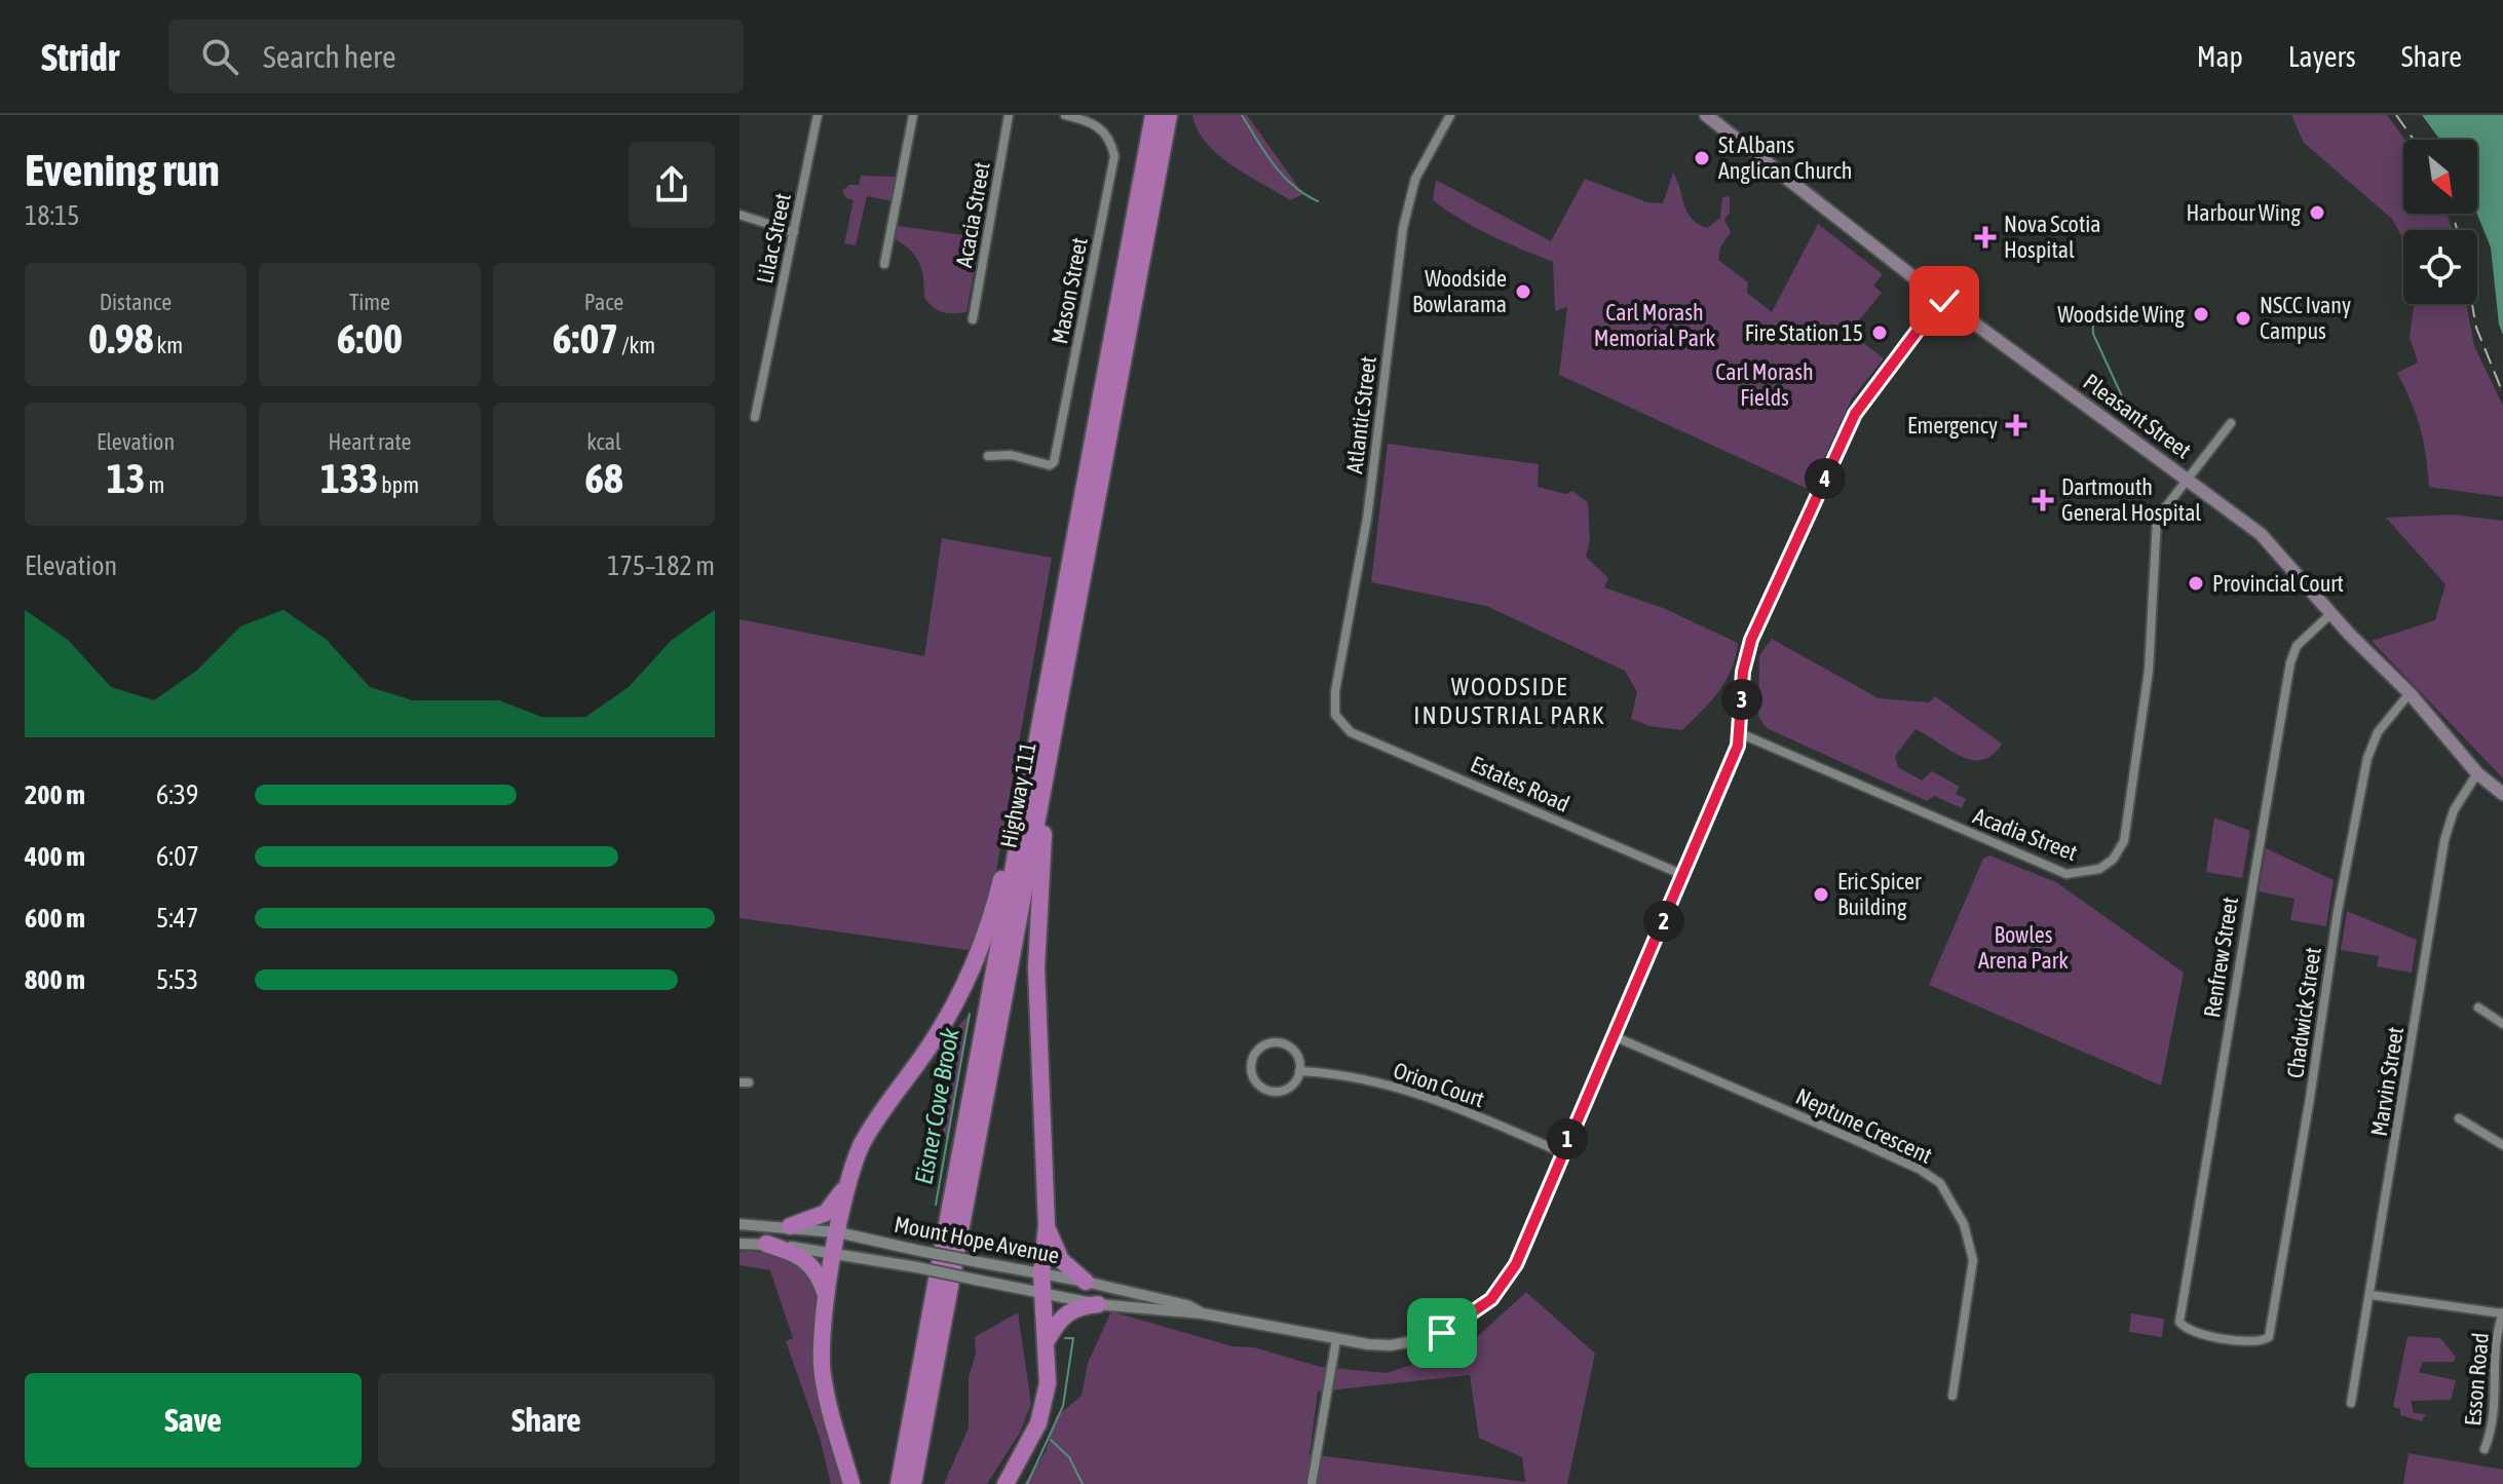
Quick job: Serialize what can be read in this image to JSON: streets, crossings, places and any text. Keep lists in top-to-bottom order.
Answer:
{
  "streets": {
    "highway": ["Highway 111"],
    "main road": ["Pleasant Street"],
    "street": [
      "Acacia Street",
      "Lilac Street",
      "Mason Street",
      "Atlantic Street",
      "Estates Road",
      "Acadia Street",
      "Renfrew Street",
      "Chadwick Street",
      "Marvin Street",
      "Orion Court",
      "Neptune Crescent",
      "Mount Hope Avenue",
      "Esson Road"
    ]
  },
  "crossings": [
    ["Atlantic Street", "Estates Road"],
    ["Pleasant Street", "Acadia Street"],
    ["Pleasant Street", "Renfrew Street"],
    ["Pleasant Street", "Chadwick Street"],
    ["Pleasant Street", "Marvin Street"],
    ["Pleasant Street", "Mount Hope Avenue"],
    ["Estates Road", "Mount Hope Avenue"],
    ["Acadia Street", "Mount Hope Avenue"],
    ["Renfrew Street", "Chadwick Street"],
    ["Orion Court", "Mount Hope Avenue"],
    ["Neptune Crescent", "Mount Hope Avenue"]
  ],
  "districts": ["WOODSIDE INDUSTRIAL PARK"],
  "water": ["Eisner Cove Brook"],
  "parks": ["Carl Morash Memorial Park", "Carl Morash Fields", "Bowles Arena Park"],
  "places": {
    "other": [
      "St Albans Anglican Church",
      "Harbour Wing",
      "Woodside Bowlarama",
      "Woodside Wing",
      "NSCC Ivany Campus",
      "Fire Station 15",
      "Provincial Court",
      "Eric Spicer Building"
    ],
    "health": ["Nova Scotia Hospital", "Emergency", "Dartmouth General Hospital"]
  },
  "north": "bottom right",
  "page": {
    "header": "Stridr",
    "search": "Search here",
    "nav": ["Map", "Layers", "Share"],
    "heading": ["Evening run", "18:15"],
    "stats": [
      ["Distance", "0.98 km"],
      ["Time", "6:00"],
      ["Pace", "6:07 /km"],
      ["Elevation", "13 m"],
      ["Heart rate", "133 bpm"],
      ["kcal", "68"]
    ],
    "pins": [
      "4",
      "3",
      "2",
      "1"
    ],
    "chart": ["Elevation", "175–182 m"],
    "list": [
      {
        "name": "200 m",
        "note": "6:39"
      },
      {
        "name": "400 m",
        "note": "6:07"
      },
      {
        "name": "600 m",
        "note": "5:47"
      },
      {
        "name": "800 m",
        "note": "5:53"
      }
    ],
    "buttons": ["Save", "Share"]
  }
}
